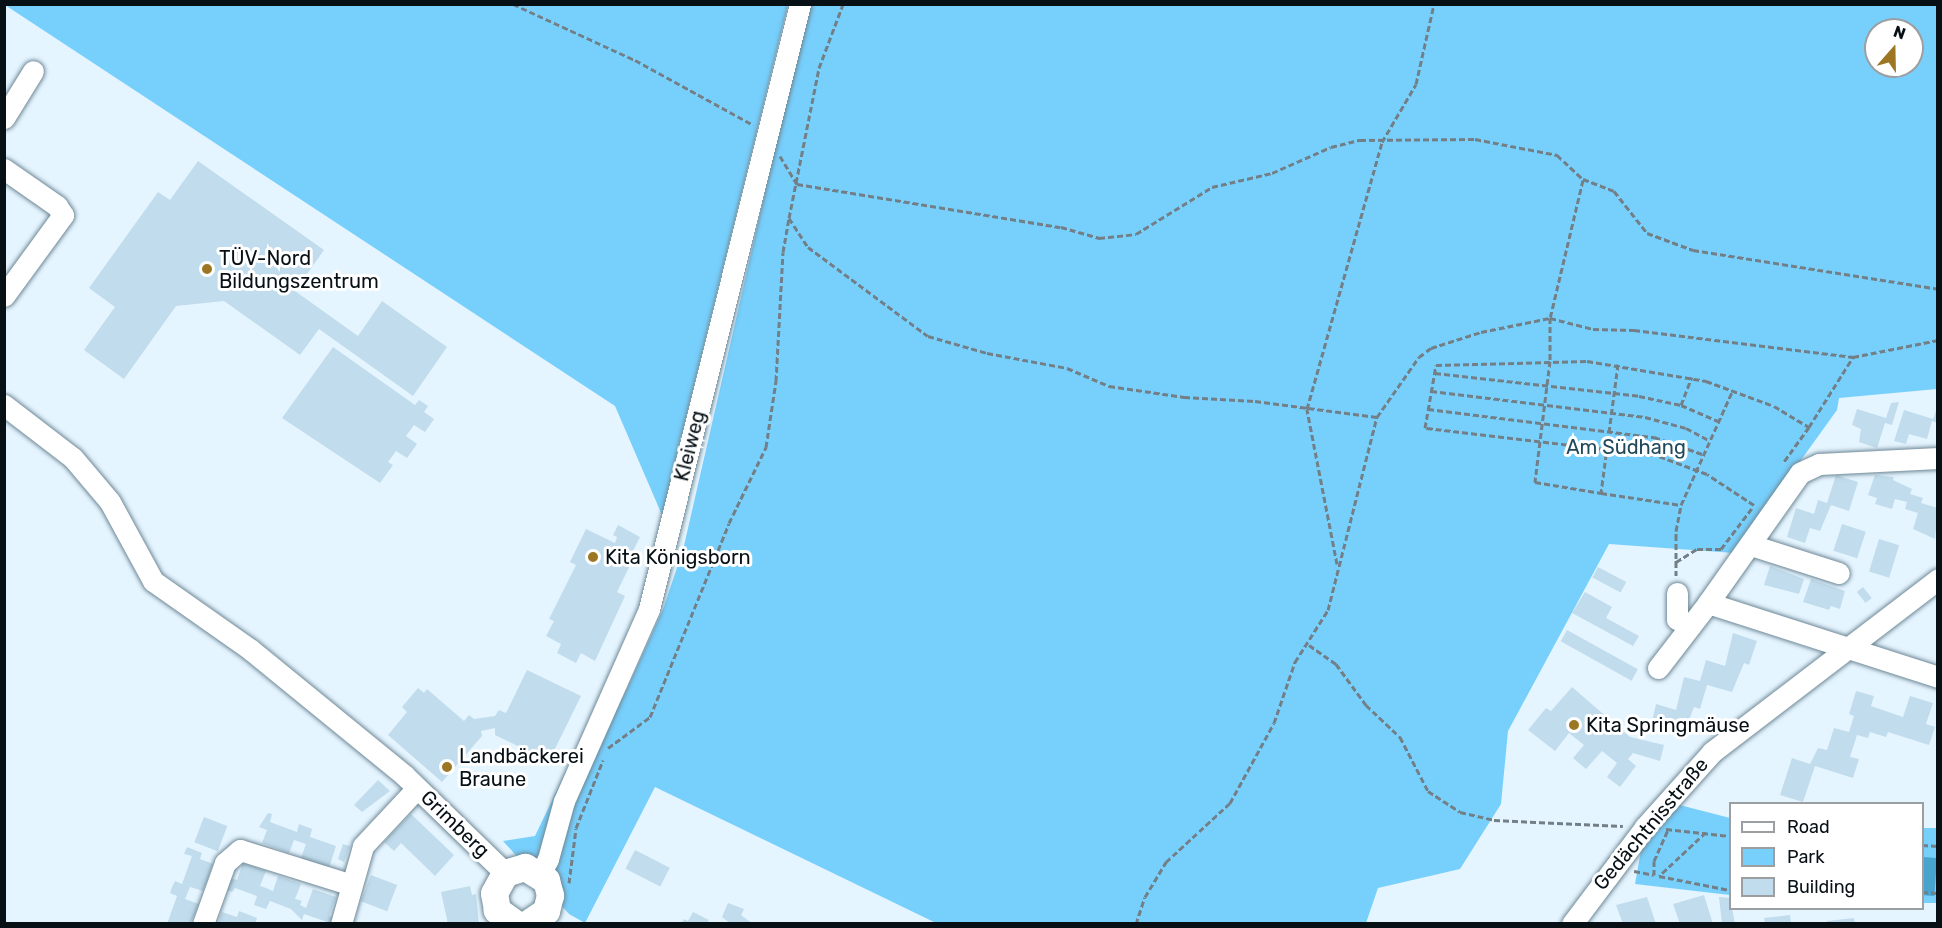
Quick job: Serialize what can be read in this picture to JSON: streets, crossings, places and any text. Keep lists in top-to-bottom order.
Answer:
{
  "streets": {
    "street": ["Kleiweg", "Grimberg", "Gedächtnisstraße"]
  },
  "crossings": [
    ["Kleiweg", "Grimberg"]
  ],
  "parks": ["Am Südhang"],
  "places": [
    "TÜV-Nord Bildungszentrum",
    "Kita Königsborn",
    "Kita Springmäuse",
    "Landbäckerei Braune"
  ],
  "legend": ["Road", "Park", "Building"],
  "north": "top"
}
